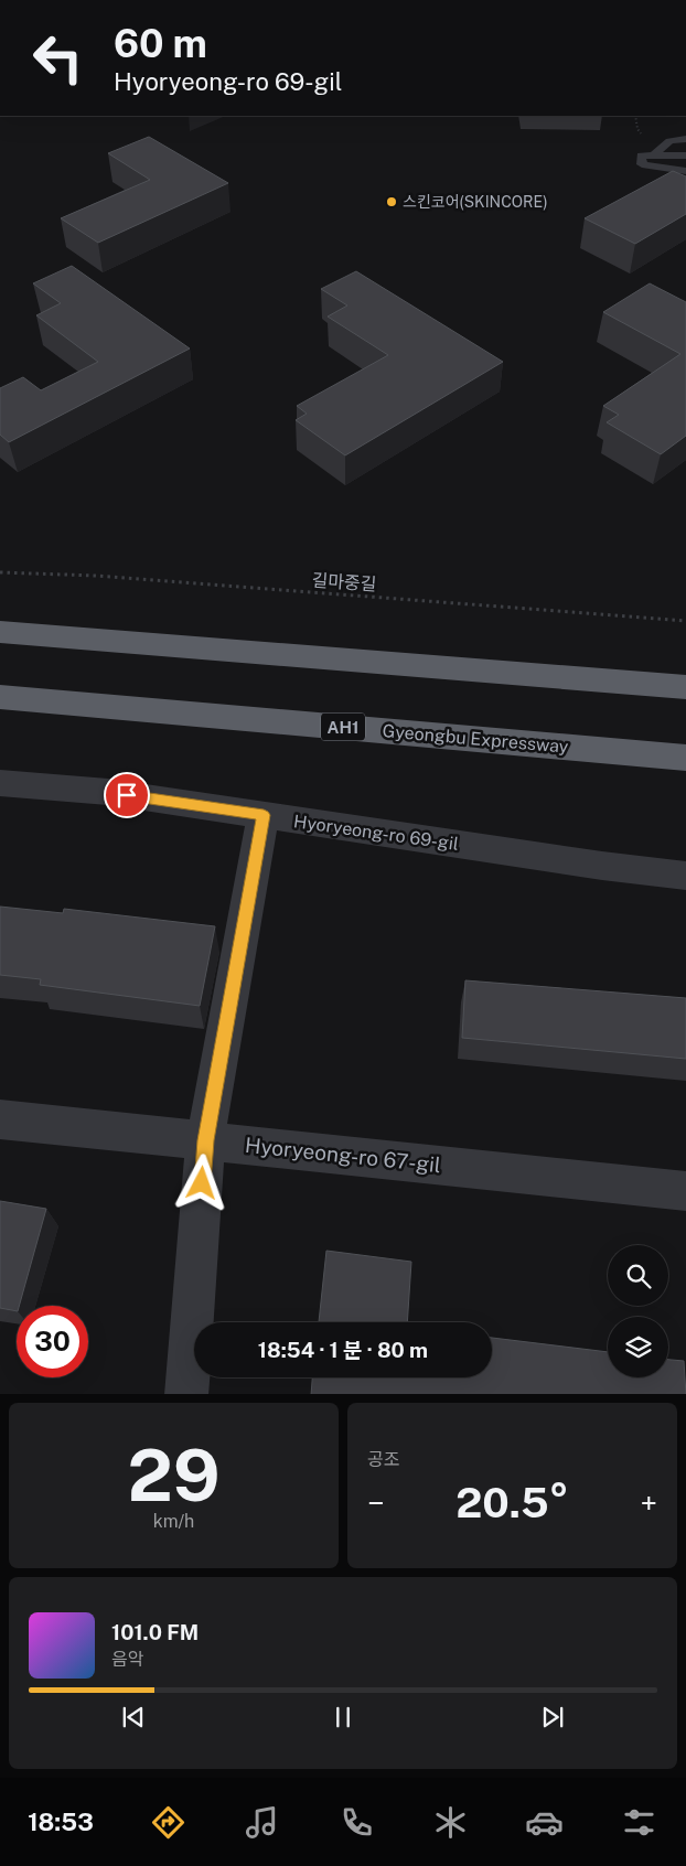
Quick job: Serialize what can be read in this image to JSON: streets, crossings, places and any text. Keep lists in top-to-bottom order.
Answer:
{
  "streets": {
    "highway": ["AH1", "Gyeongbu Expressway"],
    "street": ["Hyoryeong-ro 69-gil", "Hyoryeong-ro 67-gil"],
    "path": ["길마중길"]
  },
  "places": ["스킨코어(SKINCORE)"],
  "page": {
    "turn": ["60 m", "Hyoryeong-ro 69-gil"],
    "limit": "30",
    "trip": "18:54 · 1 분 · 80 m",
    "tile": [
      ["29", "km/h"],
      "공조"
    ],
    "heat": ["−", "20.5°", "+"],
    "song": ["101.0 FM", "음악"],
    "tabs": "18:53"
  }
}
